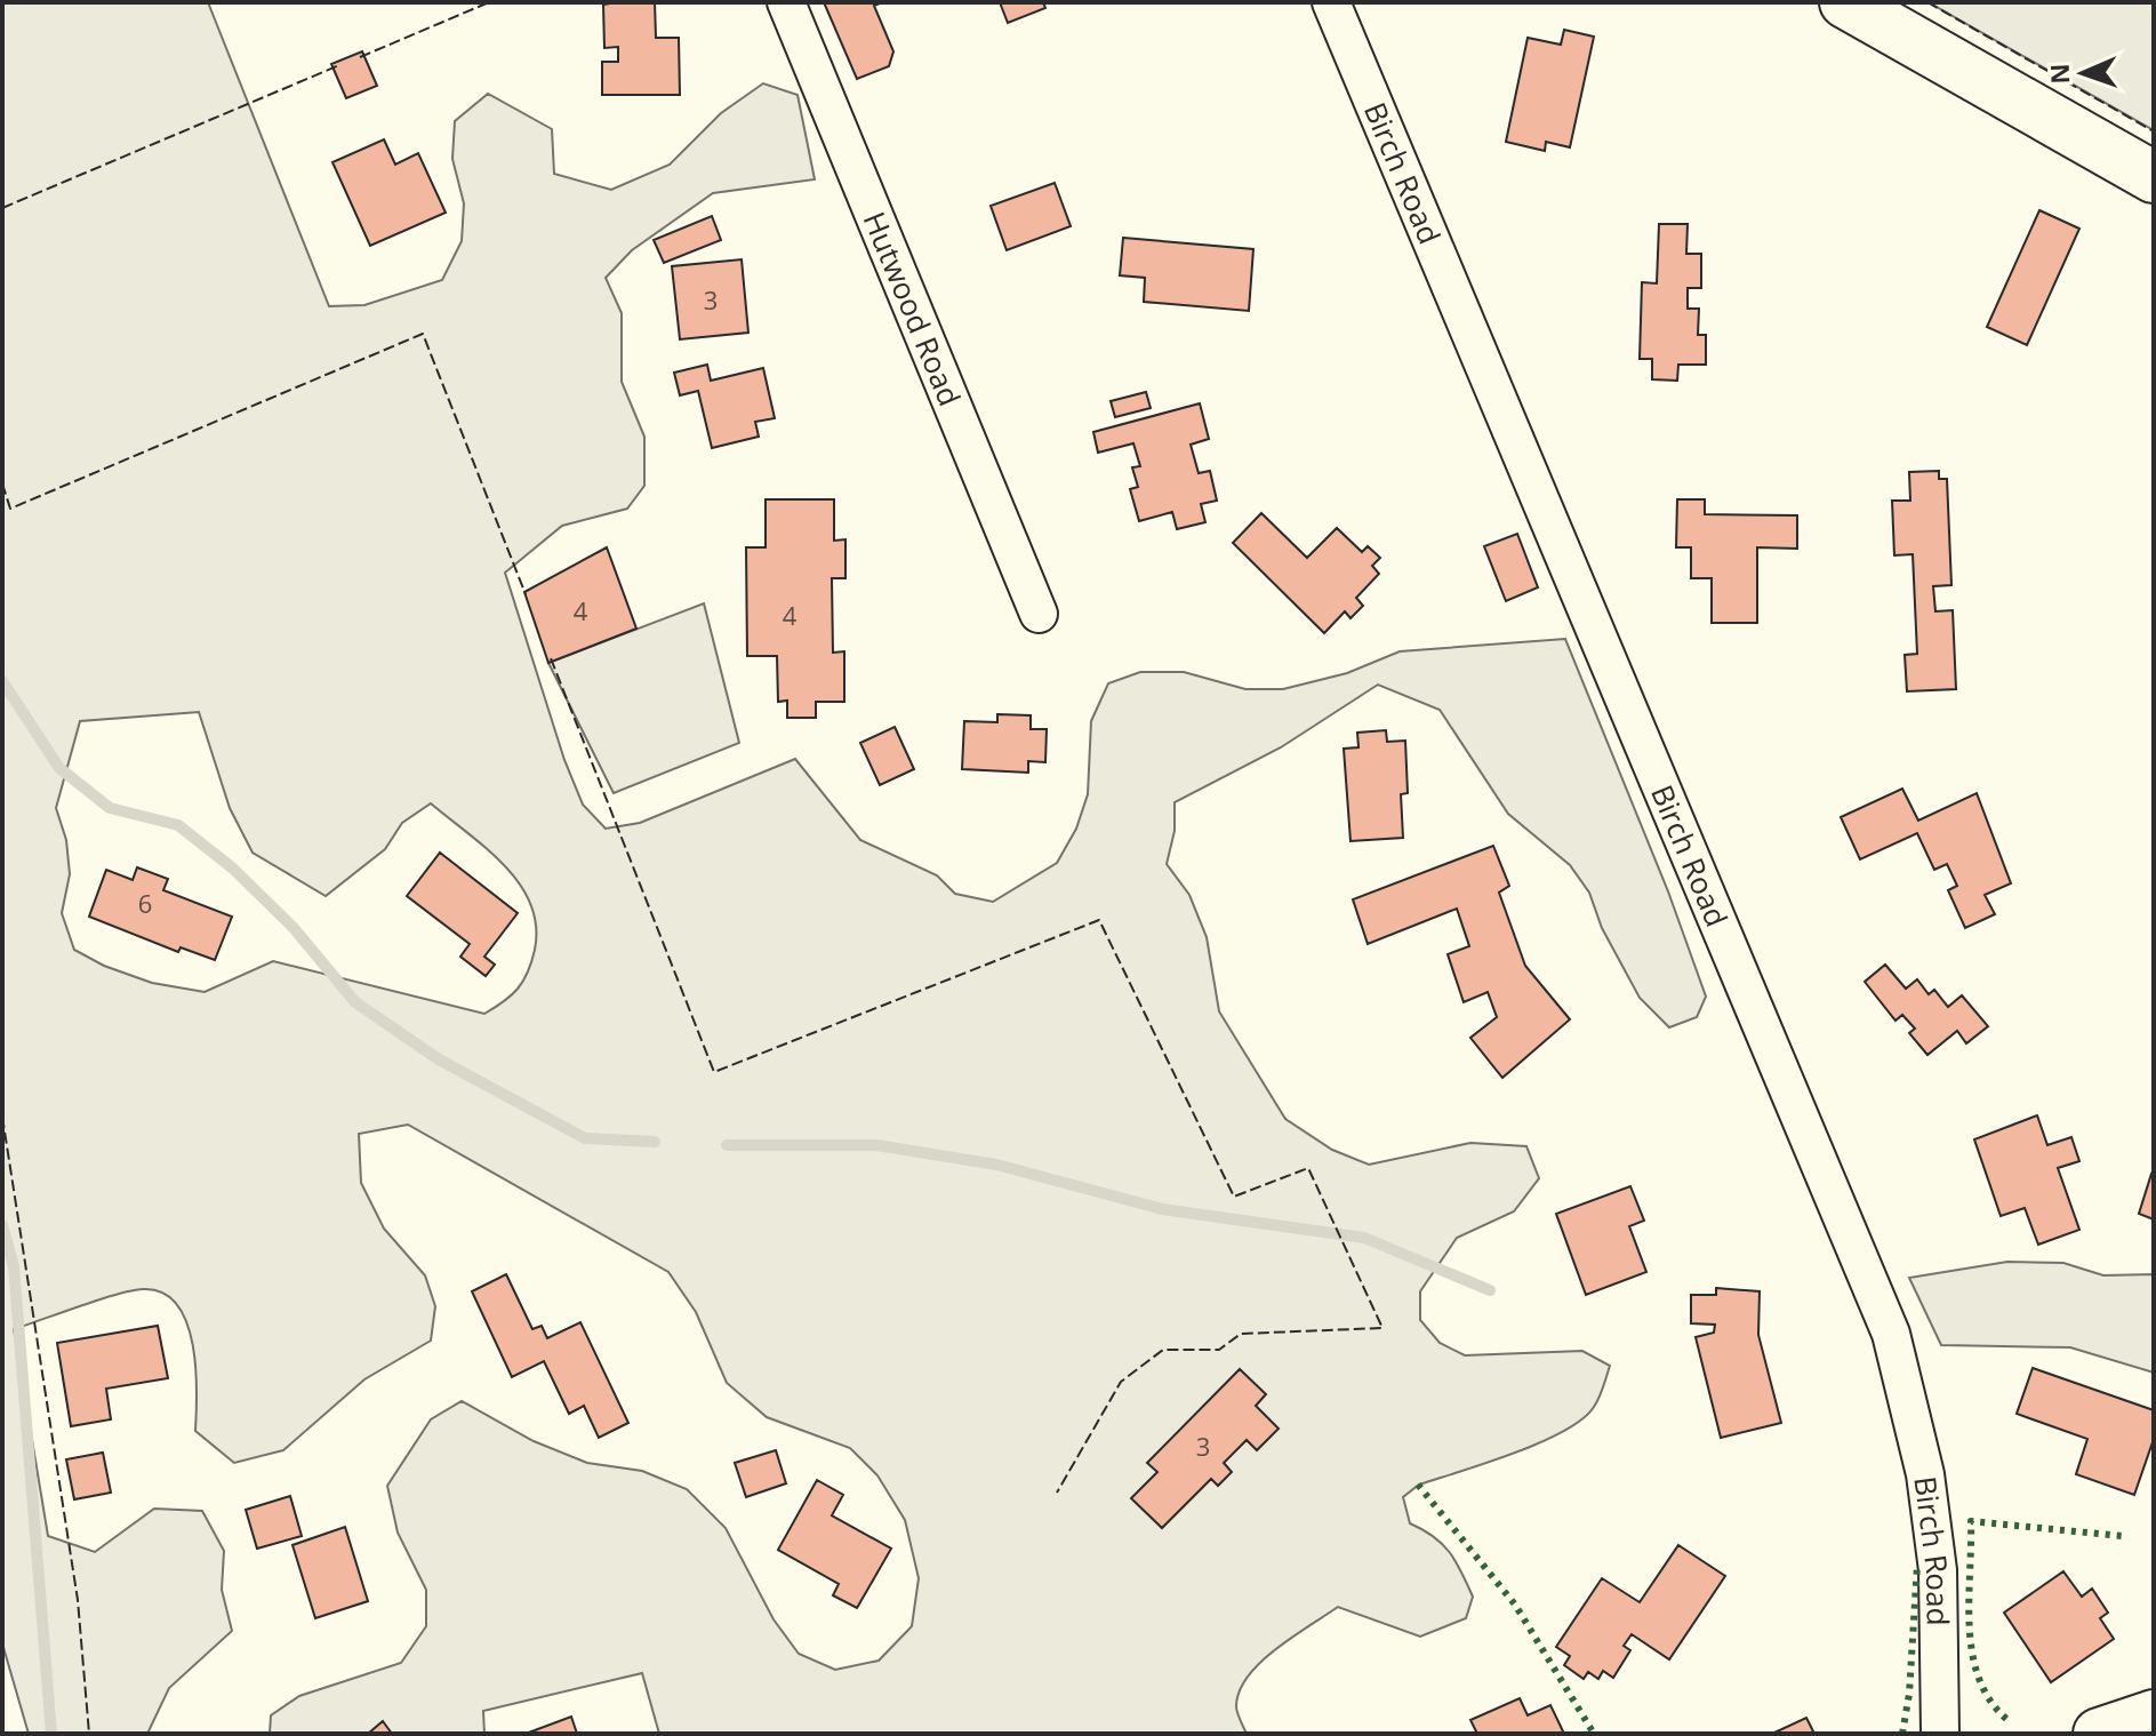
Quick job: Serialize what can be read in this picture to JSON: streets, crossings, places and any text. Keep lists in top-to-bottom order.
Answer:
{
  "streets": {
    "street": ["Birch Road", "Hutwood Road"]
  },
  "house_numbers": [
    "3",
    "4",
    "4",
    "6",
    "3"
  ],
  "north": "left"
}
